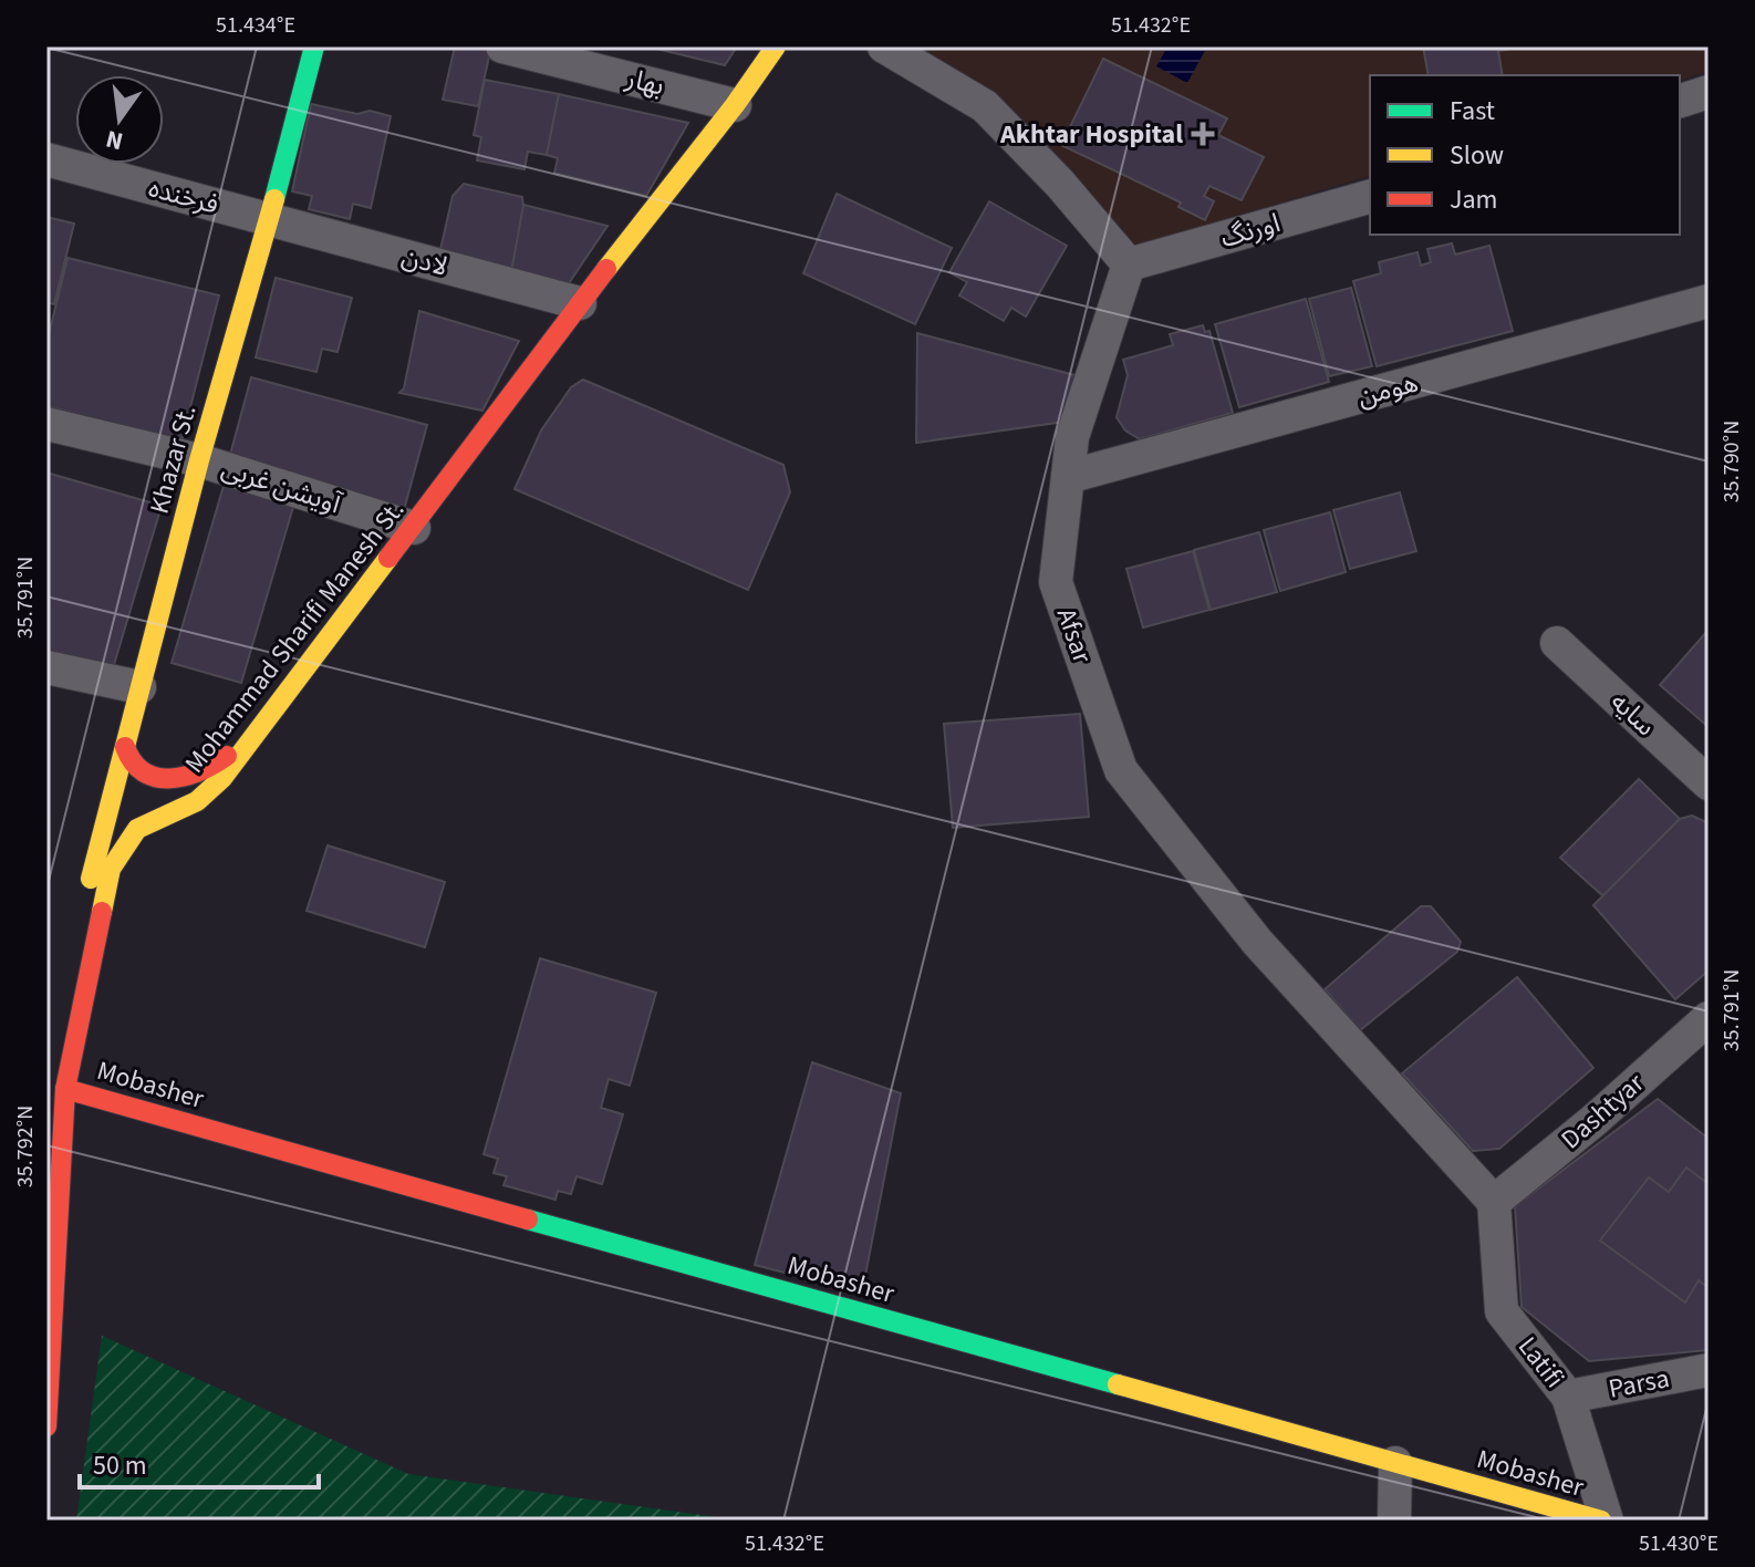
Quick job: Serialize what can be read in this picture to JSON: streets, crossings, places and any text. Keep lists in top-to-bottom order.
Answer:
{
  "streets": {
    "street": [
      "بهار",
      "فرخنده",
      "اورنگ",
      "لادن",
      "هومن",
      "Khazar St.",
      "آویشن غربی",
      "Afsar",
      "Mohammad Sharifi Manesh St.",
      "سایه",
      "Mobasher",
      "Dashtyar",
      "Latifi",
      "Parsa"
    ]
  },
  "crossings": [
    ["بهار", "Mohammad Sharifi Manesh St."],
    ["فرخنده", "لادن"],
    ["فرخنده", "Khazar St."],
    ["اورنگ", "Afsar"],
    ["لادن", "Khazar St."],
    ["لادن", "Mohammad Sharifi Manesh St."],
    ["هومن", "Afsar"],
    ["Khazar St.", "آویشن غربی"],
    ["Khazar St.", "Mohammad Sharifi Manesh St."],
    ["آویشن غربی", "Mohammad Sharifi Manesh St."],
    ["Afsar", "Dashtyar"],
    ["Afsar", "Latifi"],
    ["Mohammad Sharifi Manesh St.", "Mobasher"],
    ["Mobasher", "Latifi"],
    ["Dashtyar", "Latifi"],
    ["Latifi", "Parsa"]
  ],
  "places": {
    "health": ["Akhtar Hospital"]
  },
  "legend": ["Fast", "Slow", "Jam"],
  "scale_bar": "50 m",
  "north": "bottom",
  "coordinates": [
    "51.434°E",
    "51.432°E",
    "35.790°N",
    "35.791°N",
    "35.792°N",
    "51.430°E"
  ]
}
